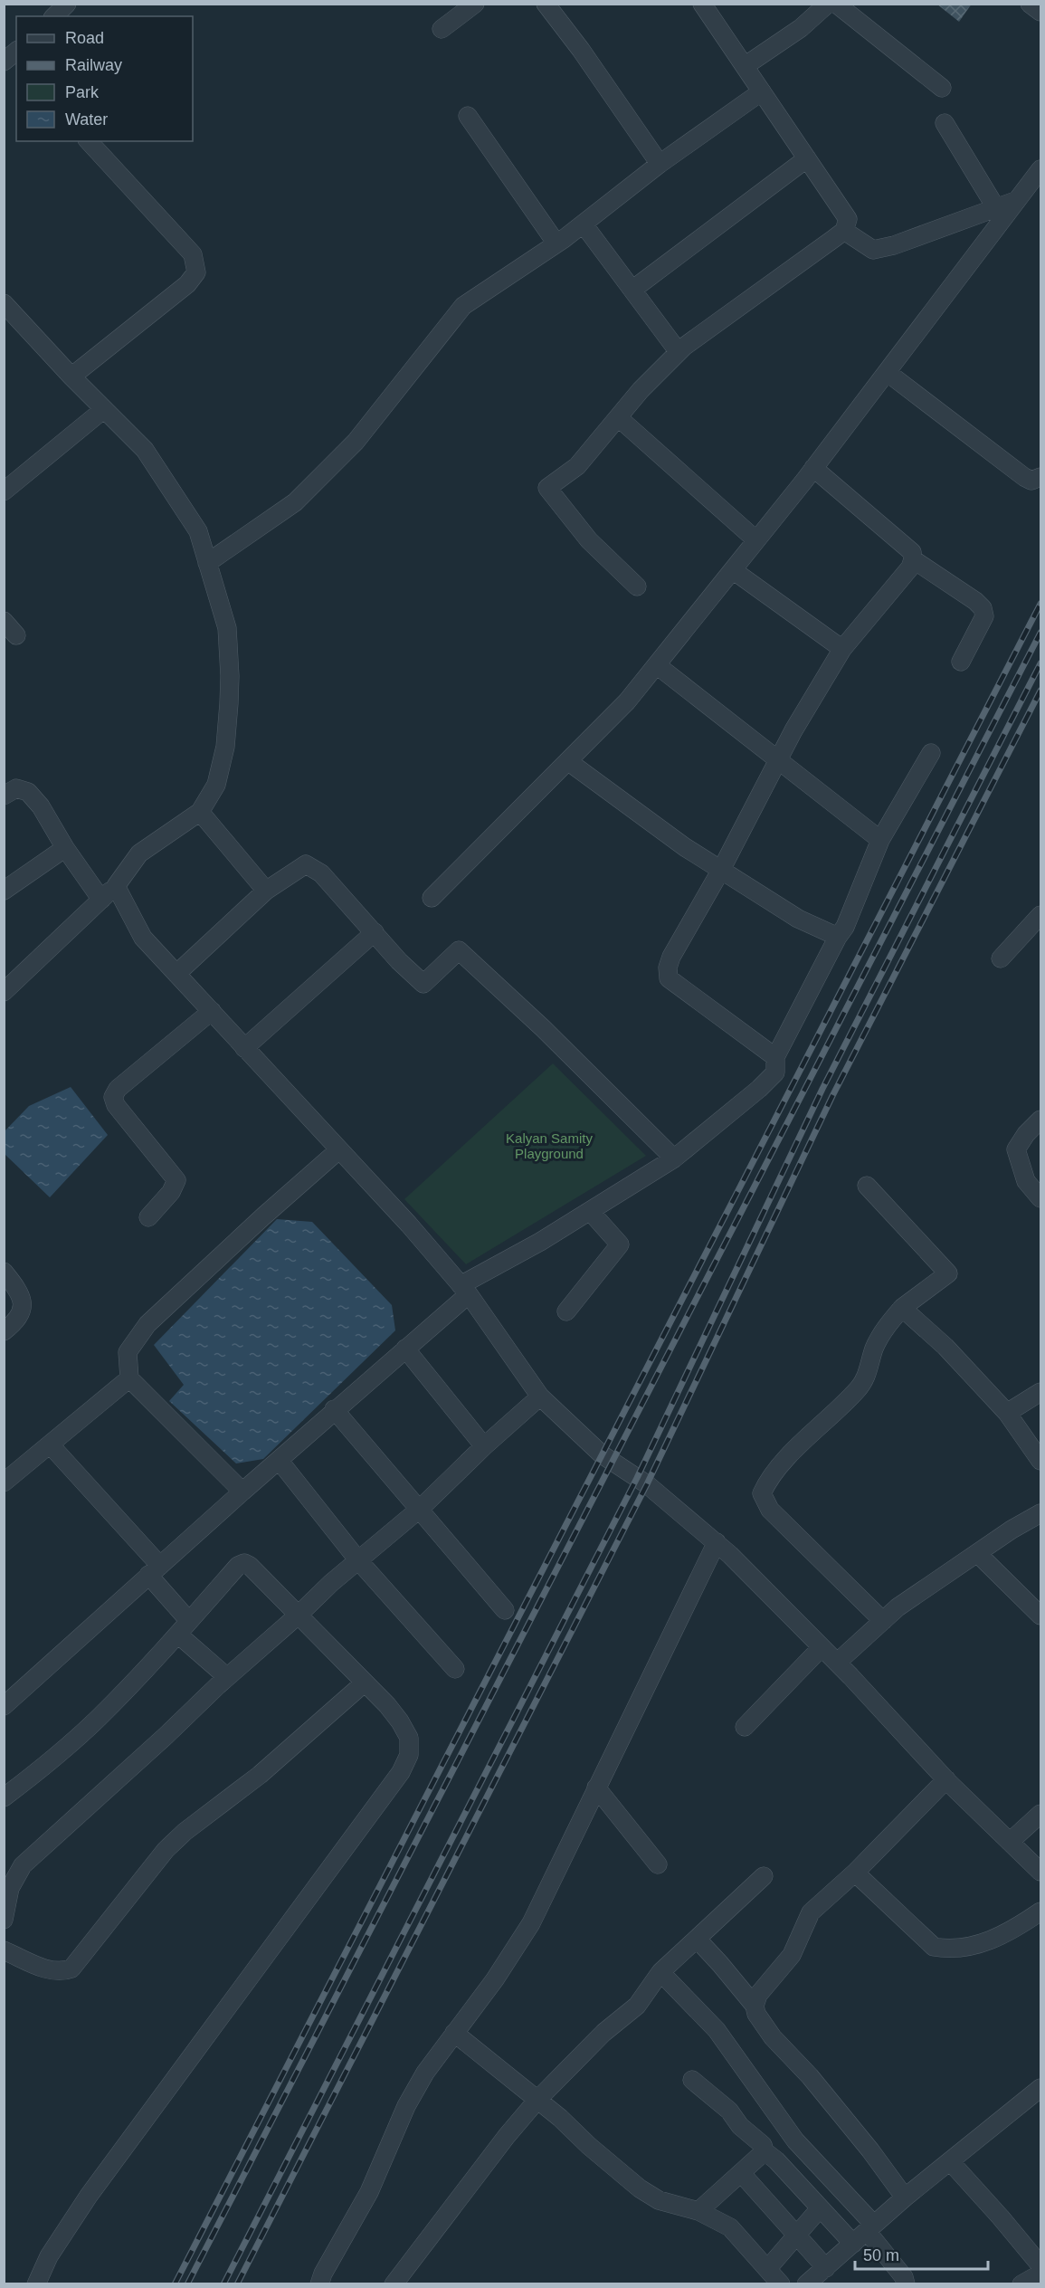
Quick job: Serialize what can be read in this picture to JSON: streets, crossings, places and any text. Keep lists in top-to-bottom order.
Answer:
{
  "parks": ["Kalyan Samity Playground"],
  "legend": [
    "Road",
    "Railway",
    "Park",
    "Water"
  ],
  "scale_bar": "50 m"
}
